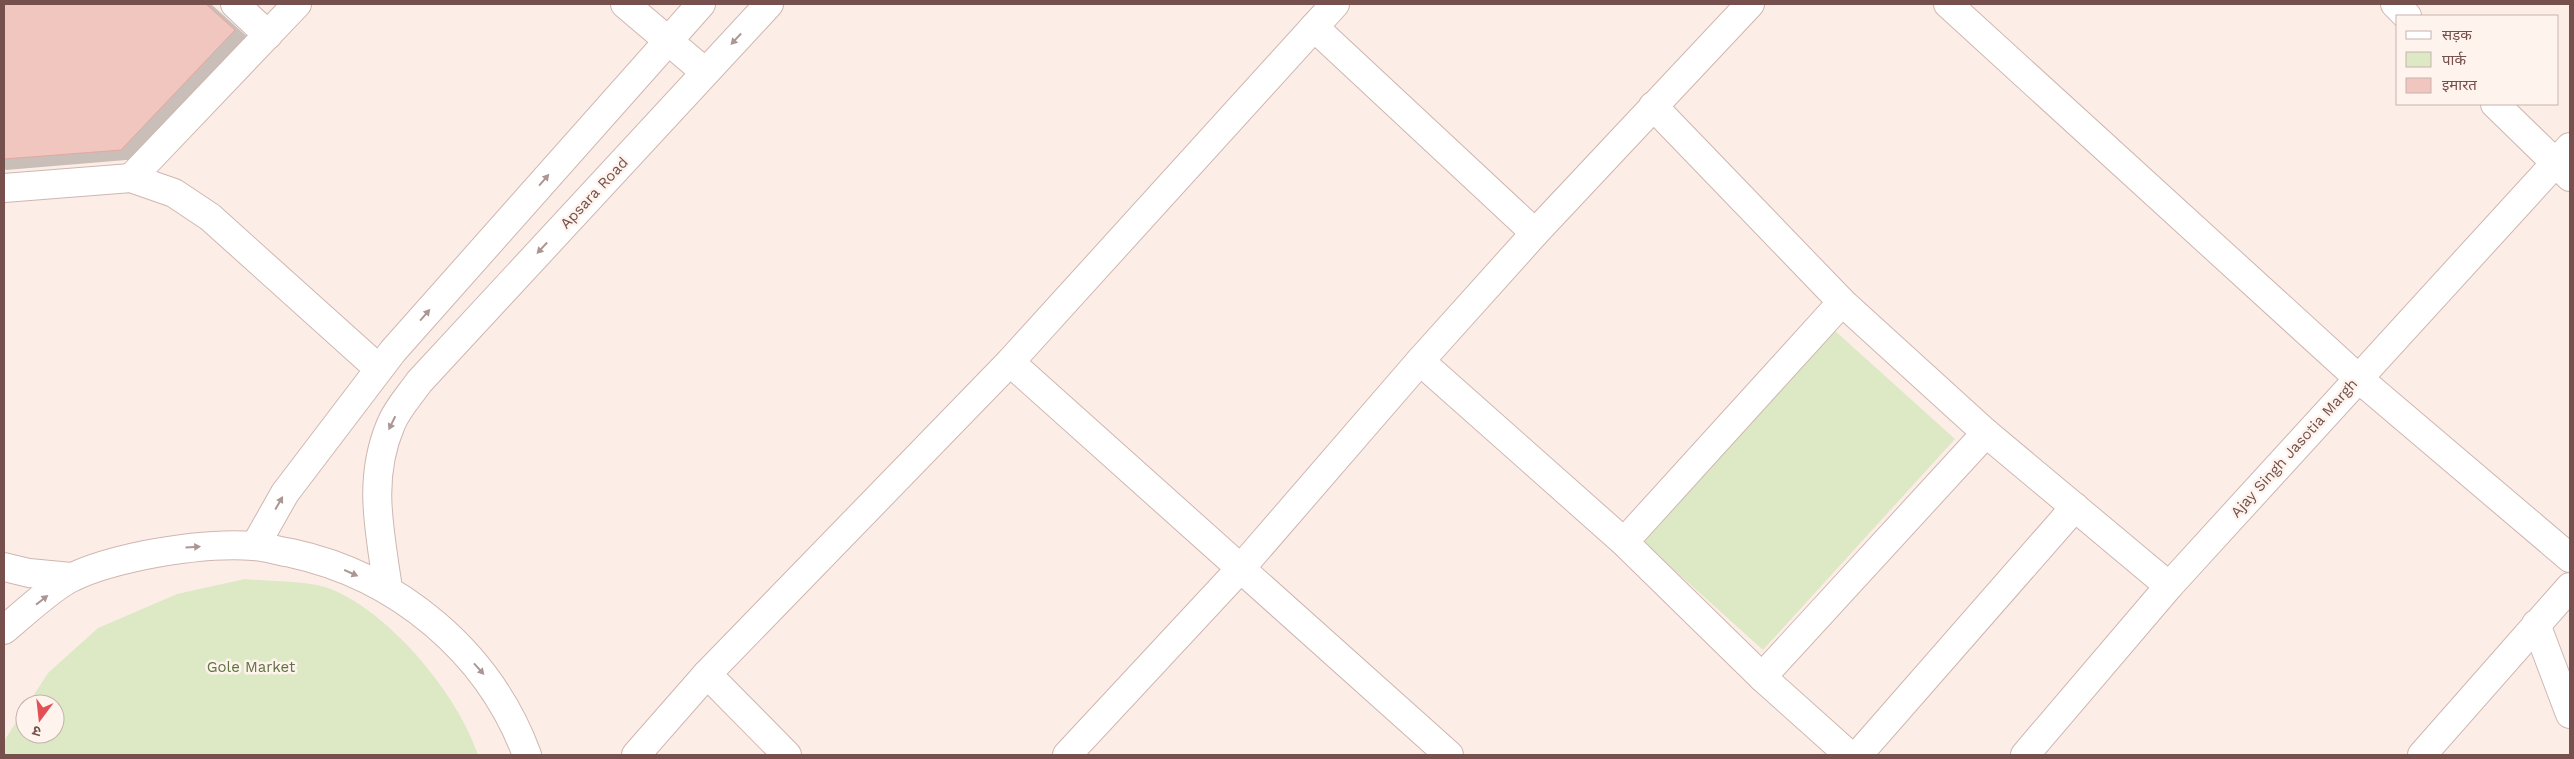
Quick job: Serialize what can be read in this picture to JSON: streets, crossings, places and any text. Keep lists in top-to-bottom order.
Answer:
{
  "streets": {
    "street": ["Apsara Road", "Ajay Singh Jasotia Margh"]
  },
  "parks": ["Gole Market"],
  "legend": ["सड़क", "पार्क", "इमारत"],
  "north": "bottom"
}
